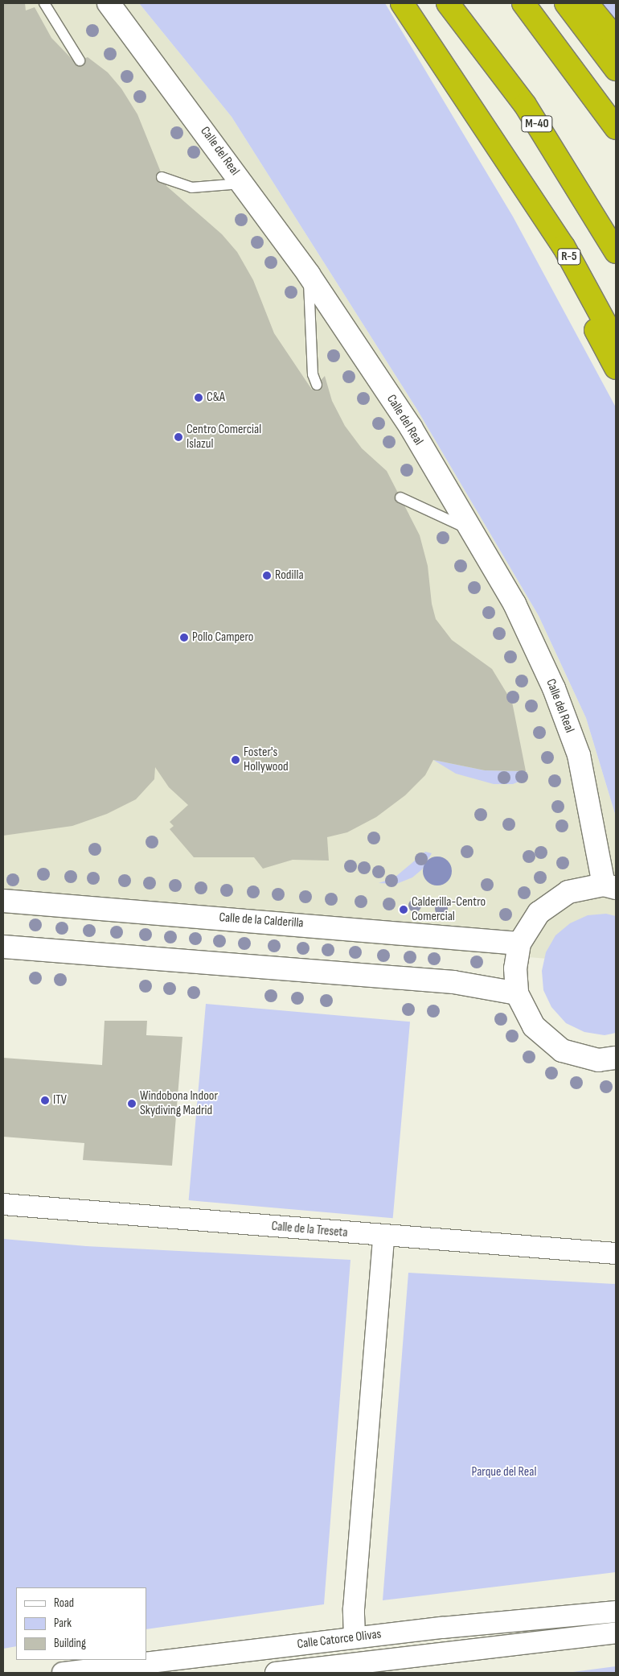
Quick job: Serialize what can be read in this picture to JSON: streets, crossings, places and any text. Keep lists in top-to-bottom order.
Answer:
{
  "streets": {
    "highway": ["M-40", "R-5"],
    "street": [
      "Calle del Real",
      "Calle de la Calderilla",
      "Calle de la Treseta",
      "Calle Catorce Olivas"
    ]
  },
  "crossings": [
    ["Calle del Real", "Calle de la Calderilla"]
  ],
  "parks": ["Parque del Real"],
  "places": [
    "C&A",
    "Centro Comercial Islazul",
    "Rodilla",
    "Pollo Campero",
    "Foster's Hollywood",
    "Calderilla-Centro Comercial",
    "ITV",
    "Windobona Indoor Skydiving Madrid"
  ],
  "legend": ["Road", "Park", "Building"]
}
